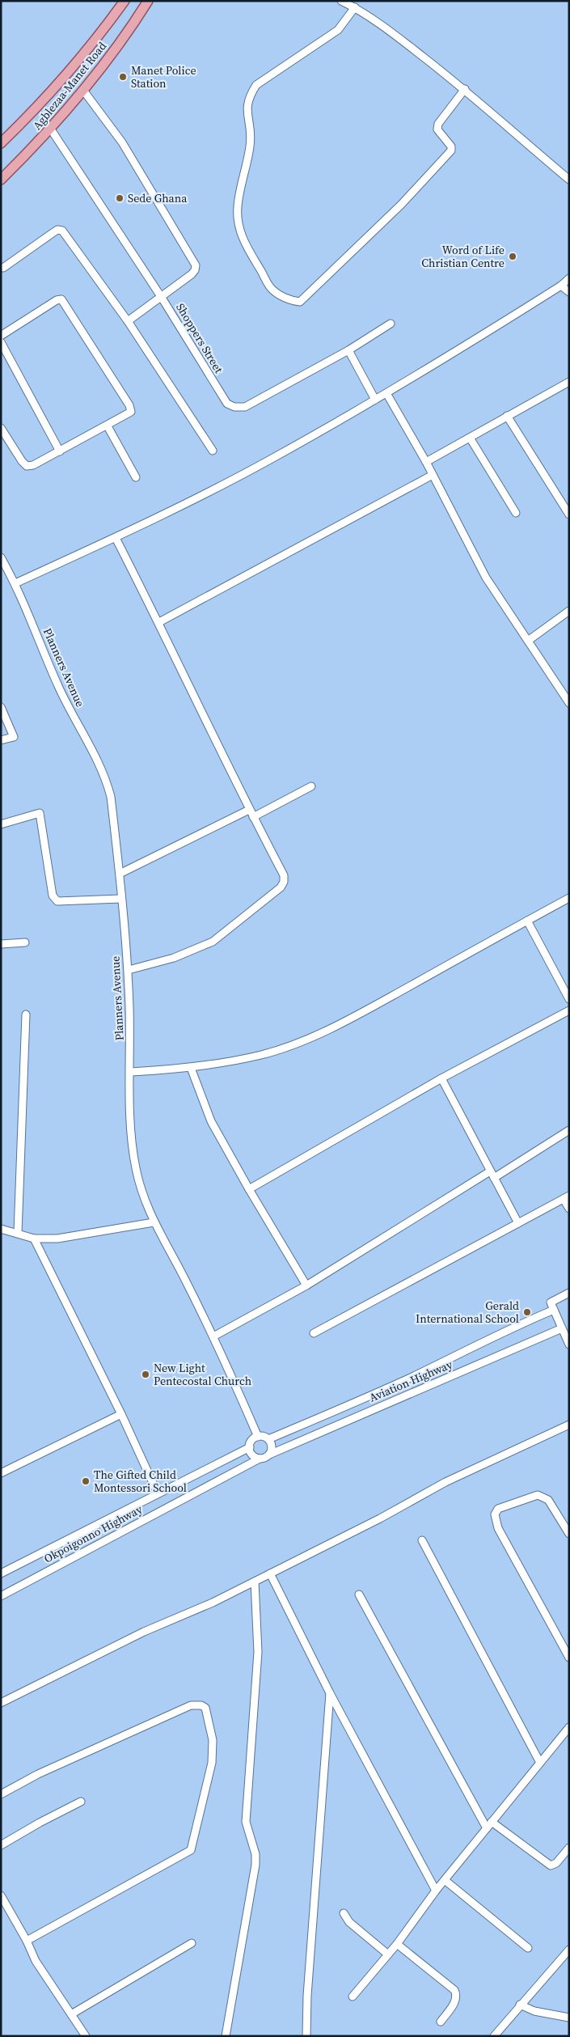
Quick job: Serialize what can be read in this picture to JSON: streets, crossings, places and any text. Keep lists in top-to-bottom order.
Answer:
{
  "streets": {
    "main road": ["Agblezaa-Manet Road"],
    "street": [
      "Shoppers Street",
      "Planners Avenue",
      "Aviation Highway",
      "Okpoigonno Highway"
    ]
  },
  "crossings": [
    ["Agblezaa-Manet Road", "Shoppers Street"],
    ["Planners Avenue", "Aviation Highway"],
    ["Planners Avenue", "Okpoigonno Highway"],
    ["Aviation Highway", "Okpoigonno Highway"]
  ],
  "places": [
    "Manet Police Station",
    "Sede Ghana",
    "Word of Life Christian Centre",
    "Gerald International School",
    "New Light Pentecostal Church",
    "The Gifted Child Montessori School"
  ]
}
